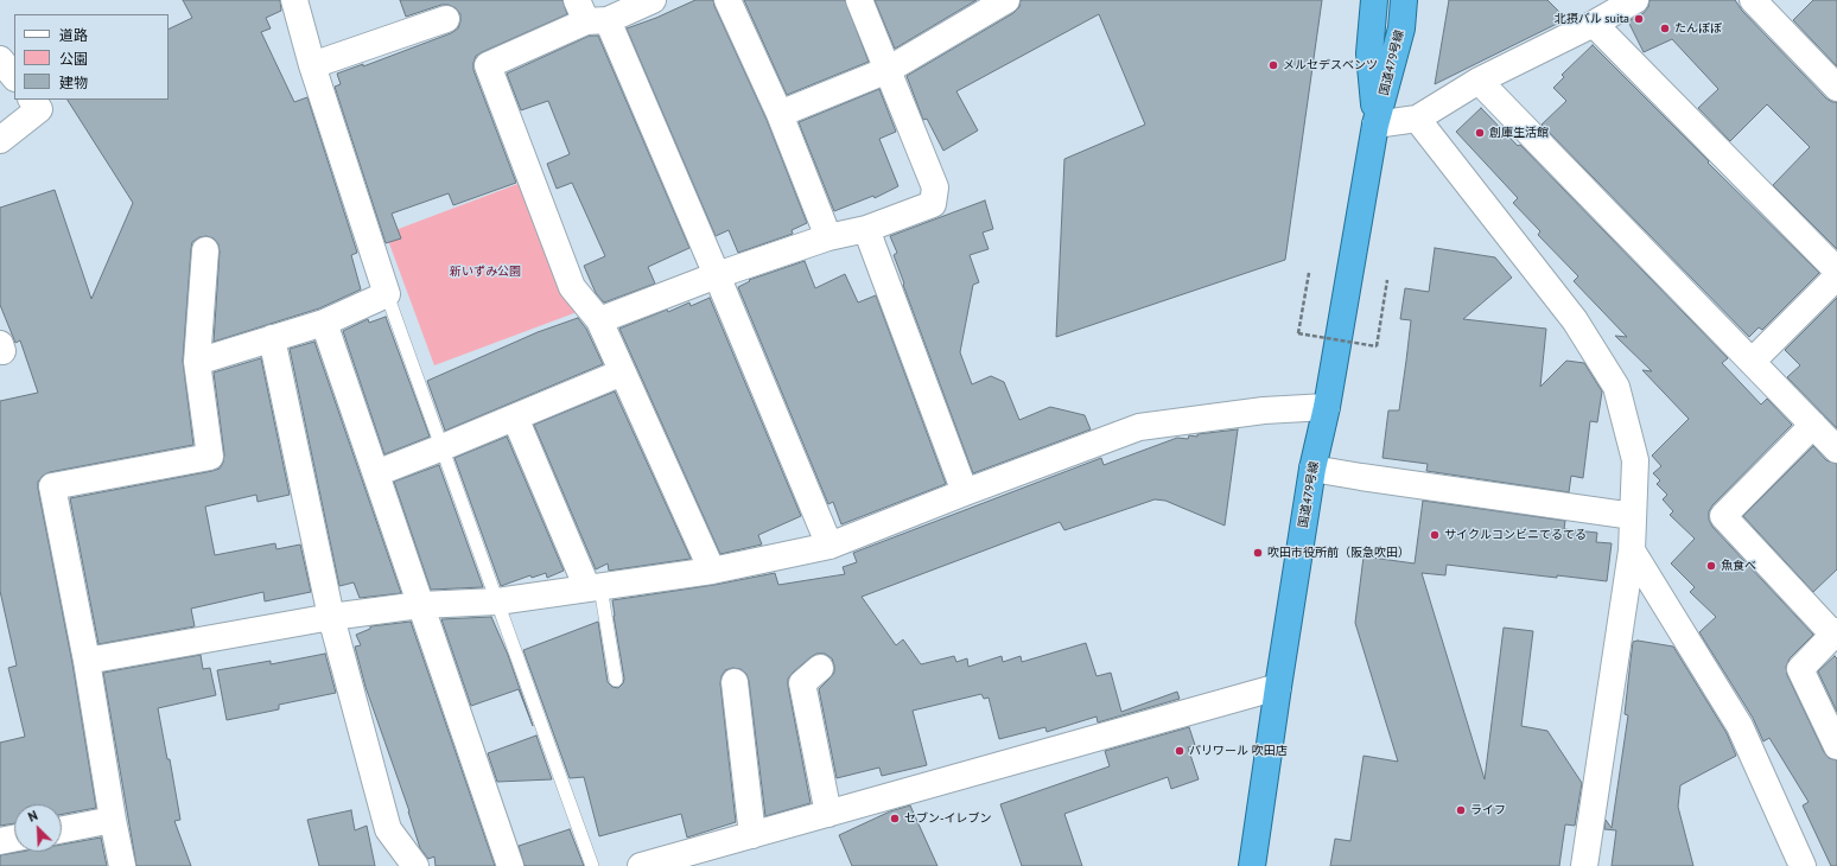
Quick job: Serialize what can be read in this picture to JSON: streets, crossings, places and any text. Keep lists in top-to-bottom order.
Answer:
{
  "streets": {
    "highway": ["国道479号線"]
  },
  "parks": ["新いずみ公園"],
  "places": [
    "北摂バル suita",
    "たんぽぽ",
    "メルセデスベンツ",
    "創庫生活館",
    "サイクルコンビニてるてる",
    "吹田市役所前（阪急吹田）",
    "魚食べ",
    "パリワール 吹田店",
    "ライフ",
    "セブン-イレブン"
  ],
  "legend": ["道路", "公園", "建物"],
  "north": "top left"
}
